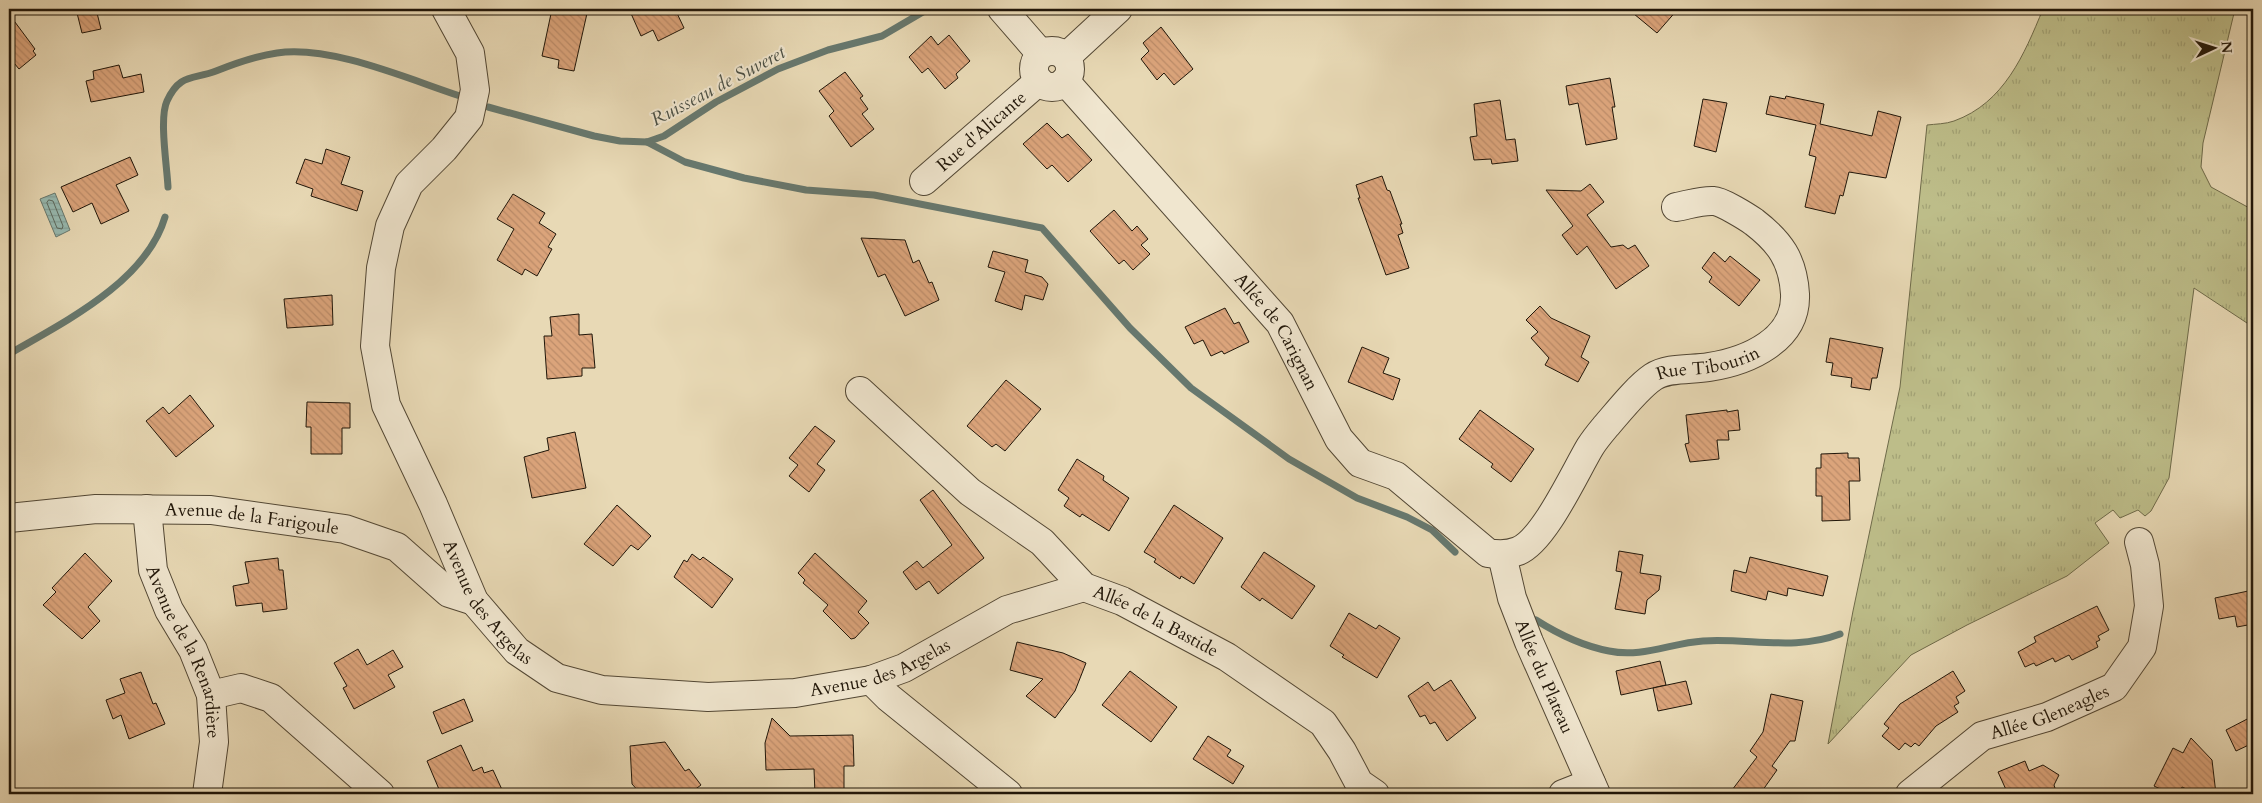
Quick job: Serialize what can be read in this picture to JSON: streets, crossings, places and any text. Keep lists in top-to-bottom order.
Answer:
{
  "streets": {
    "street": [
      "Rue d'Alicante",
      "Allée de Carignan",
      "Rue Tibourin",
      "Avenue de la Farigoule",
      "Avenue des Argelas",
      "Allée de la Bastide",
      "Avenue de la Renardière",
      "Allée du Plateau",
      "Allée Gleneagles"
    ]
  },
  "crossings": [
    ["Rue d'Alicante", "Allée de Carignan"],
    ["Allée de Carignan", "Rue Tibourin"],
    ["Allée de Carignan", "Allée du Plateau"],
    ["Rue Tibourin", "Allée du Plateau"],
    ["Avenue de la Farigoule", "Avenue des Argelas"],
    ["Avenue de la Farigoule", "Avenue de la Renardière"],
    ["Avenue des Argelas", "Allée de la Bastide"]
  ],
  "water": ["Ruisseau de Suveret"],
  "north": "right"
}
